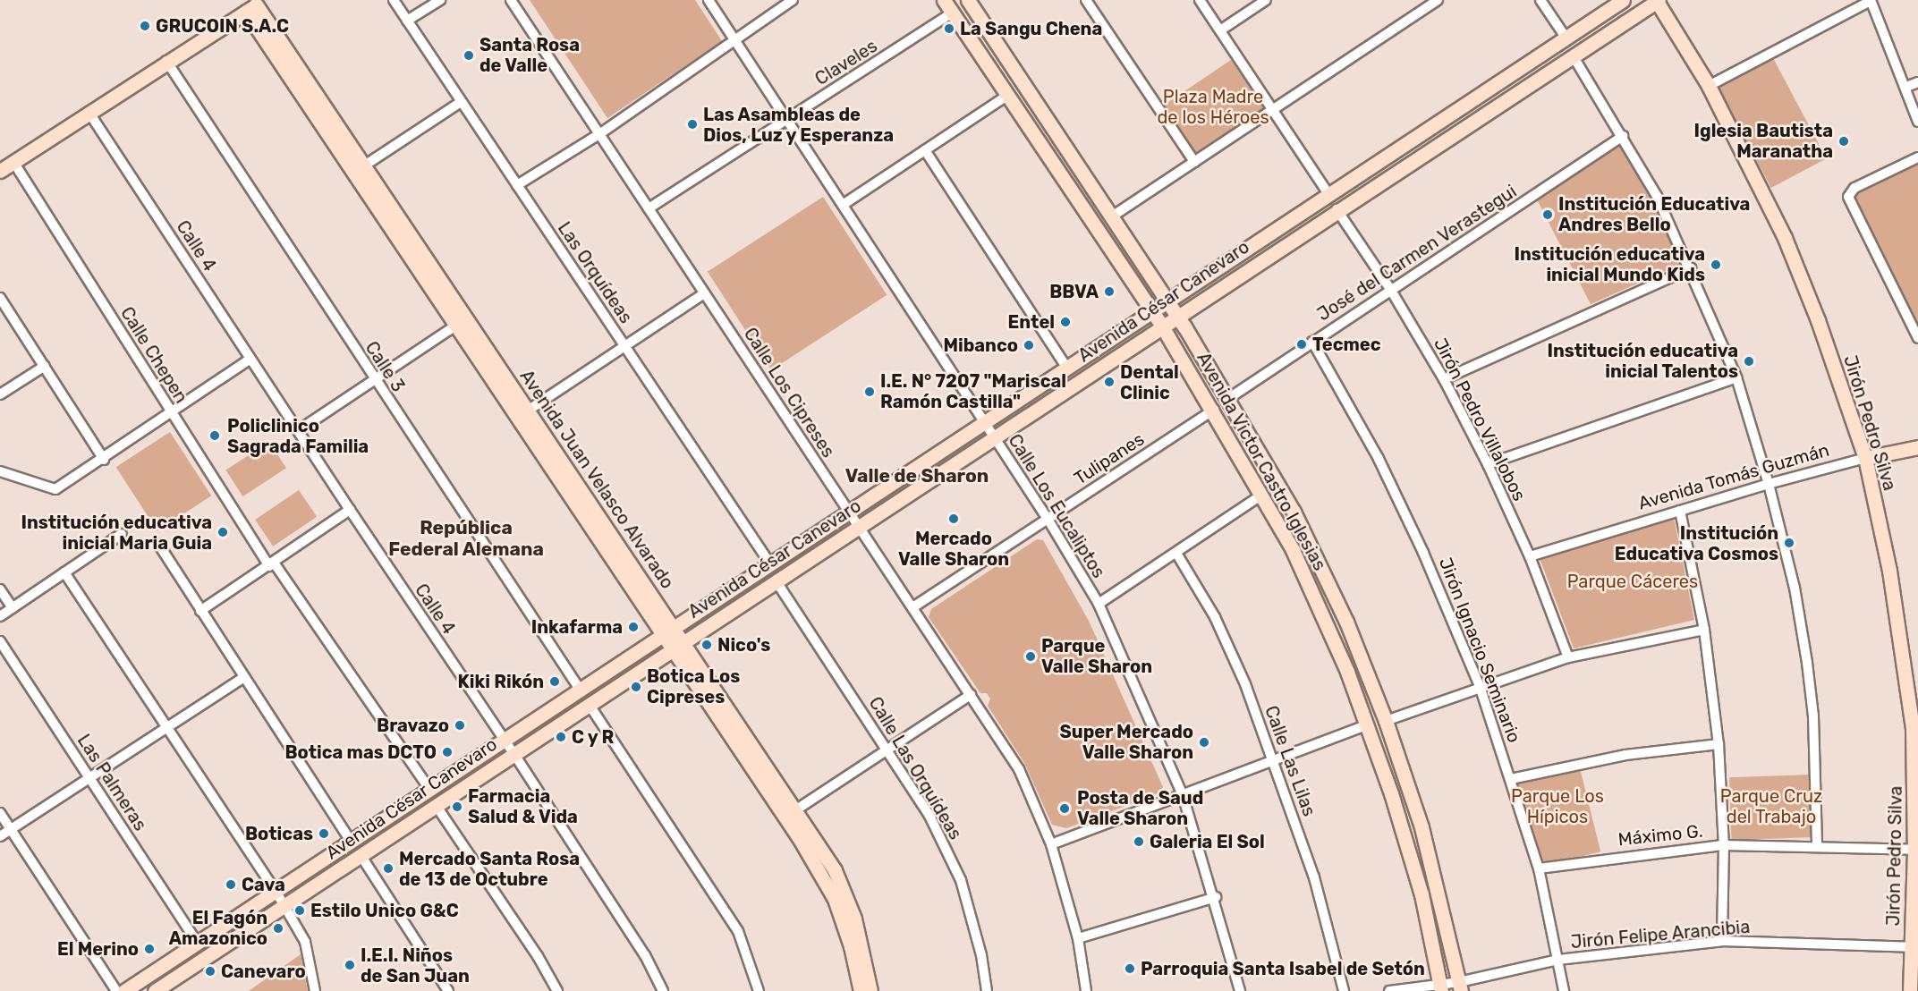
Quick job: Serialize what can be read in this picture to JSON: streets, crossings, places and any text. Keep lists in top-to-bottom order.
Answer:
{
  "streets": {
    "street": [
      "Claveles",
      "Calle 4",
      "José del Carmen Verastegui",
      "Las Orquídeas",
      "Avenida César Canevaro",
      "Calle Chepen",
      "Calle 3",
      "Calle Los Cipreses",
      "Jirón Pedro Villalobos",
      "Jirón Pedro Silva",
      "Tulipanes",
      "Avenida Victor Castro Iglesias",
      "Avenida Tomás Guzmán",
      "Avenida Juan Velasco Alvarado",
      "Calle Los Eucaliptos",
      "Jirón Ignacio Seminario",
      "Calle Las Lilas",
      "Calle Las Orquídeas",
      "Las Palmeras",
      "Máximo G.",
      "Jirón Felipe Arancibia"
    ]
  },
  "crossings": [
    ["Claveles", "Calle Los Cipreses"],
    ["Claveles", "Avenida Victor Castro Iglesias"],
    ["Claveles", "Calle Los Eucaliptos"],
    ["Calle 4", "Avenida César Canevaro"],
    ["José del Carmen Verastegui", "Jirón Pedro Villalobos"],
    ["José del Carmen Verastegui", "Avenida Victor Castro Iglesias"],
    ["José del Carmen Verastegui", "Jirón Ignacio Seminario"],
    ["Las Orquídeas", "Avenida César Canevaro"],
    ["Avenida César Canevaro", "Calle Chepen"],
    ["Avenida César Canevaro", "Calle 3"],
    ["Avenida César Canevaro", "Calle Los Cipreses"],
    ["Avenida César Canevaro", "Jirón Pedro Villalobos"],
    ["Avenida César Canevaro", "Jirón Pedro Silva"],
    ["Avenida César Canevaro", "Avenida Victor Castro Iglesias"],
    ["Avenida César Canevaro", "Avenida Juan Velasco Alvarado"],
    ["Avenida César Canevaro", "Calle Los Eucaliptos"],
    ["Avenida César Canevaro", "Calle Las Orquídeas"],
    ["Avenida César Canevaro", "Las Palmeras"],
    ["Calle Los Cipreses", "Tulipanes"],
    ["Jirón Pedro Villalobos", "Avenida Tomás Guzmán"],
    ["Jirón Pedro Silva", "Avenida Tomás Guzmán"],
    ["Jirón Pedro Silva", "Máximo G."],
    ["Jirón Pedro Silva", "Jirón Felipe Arancibia"],
    ["Tulipanes", "Avenida Victor Castro Iglesias"],
    ["Tulipanes", "Calle Los Eucaliptos"],
    ["Avenida Victor Castro Iglesias", "Jirón Felipe Arancibia"],
    ["Jirón Ignacio Seminario", "Máximo G."],
    ["Jirón Ignacio Seminario", "Jirón Felipe Arancibia"]
  ],
  "districts": ["Valle de Sharon", "República Federal Alemana"],
  "parks": [
    "Plaza Madre de los Héroes",
    "Parque Cáceres",
    "Parque Los Hípicos",
    "Parque Cruz del Trabajo"
  ],
  "places": [
    "GRUCOIN S.A.C",
    "La Sangu Chena",
    "Santa Rosa de Valle",
    "Las Asambleas de Dios, Luz y Esperanza",
    "Iglesia Bautista Maranatha",
    "Institución Educativa Andres Bello",
    "Institución educativa inicial Mundo Kids",
    "BBVA",
    "Entel",
    "Tecmec",
    "Mibanco",
    "Institución educativa inicial Talentos",
    "Dental Clinic",
    "I.E. N° 7207 \"Mariscal Ramón Castilla\"",
    "Policlinico Sagrada Familia",
    "Mercado Valle Sharon",
    "Institución educativa inicial Maria Guia",
    "Institución Educativa Cosmos",
    "Inkafarma",
    "Nico's",
    "Parque Valle Sharon",
    "Kiki Rikón",
    "Botica Los Cipreses",
    "Bravazo",
    "C y R",
    "Super Mercado Valle Sharon",
    "Botica mas DCTO",
    "Farmacia Salud & Vida",
    "Posta de Saud Valle Sharon",
    "Boticas",
    "Galeria El Sol",
    "Mercado Santa Rosa de 13 de Octubre",
    "Cava",
    "Estilo Unico G&C",
    "El Fagón Amazonico",
    "El Merino",
    "I.E.I. Niños de San Juan",
    "Parroquia Santa Isabel de Setón",
    "Canevaro"
  ]
}
